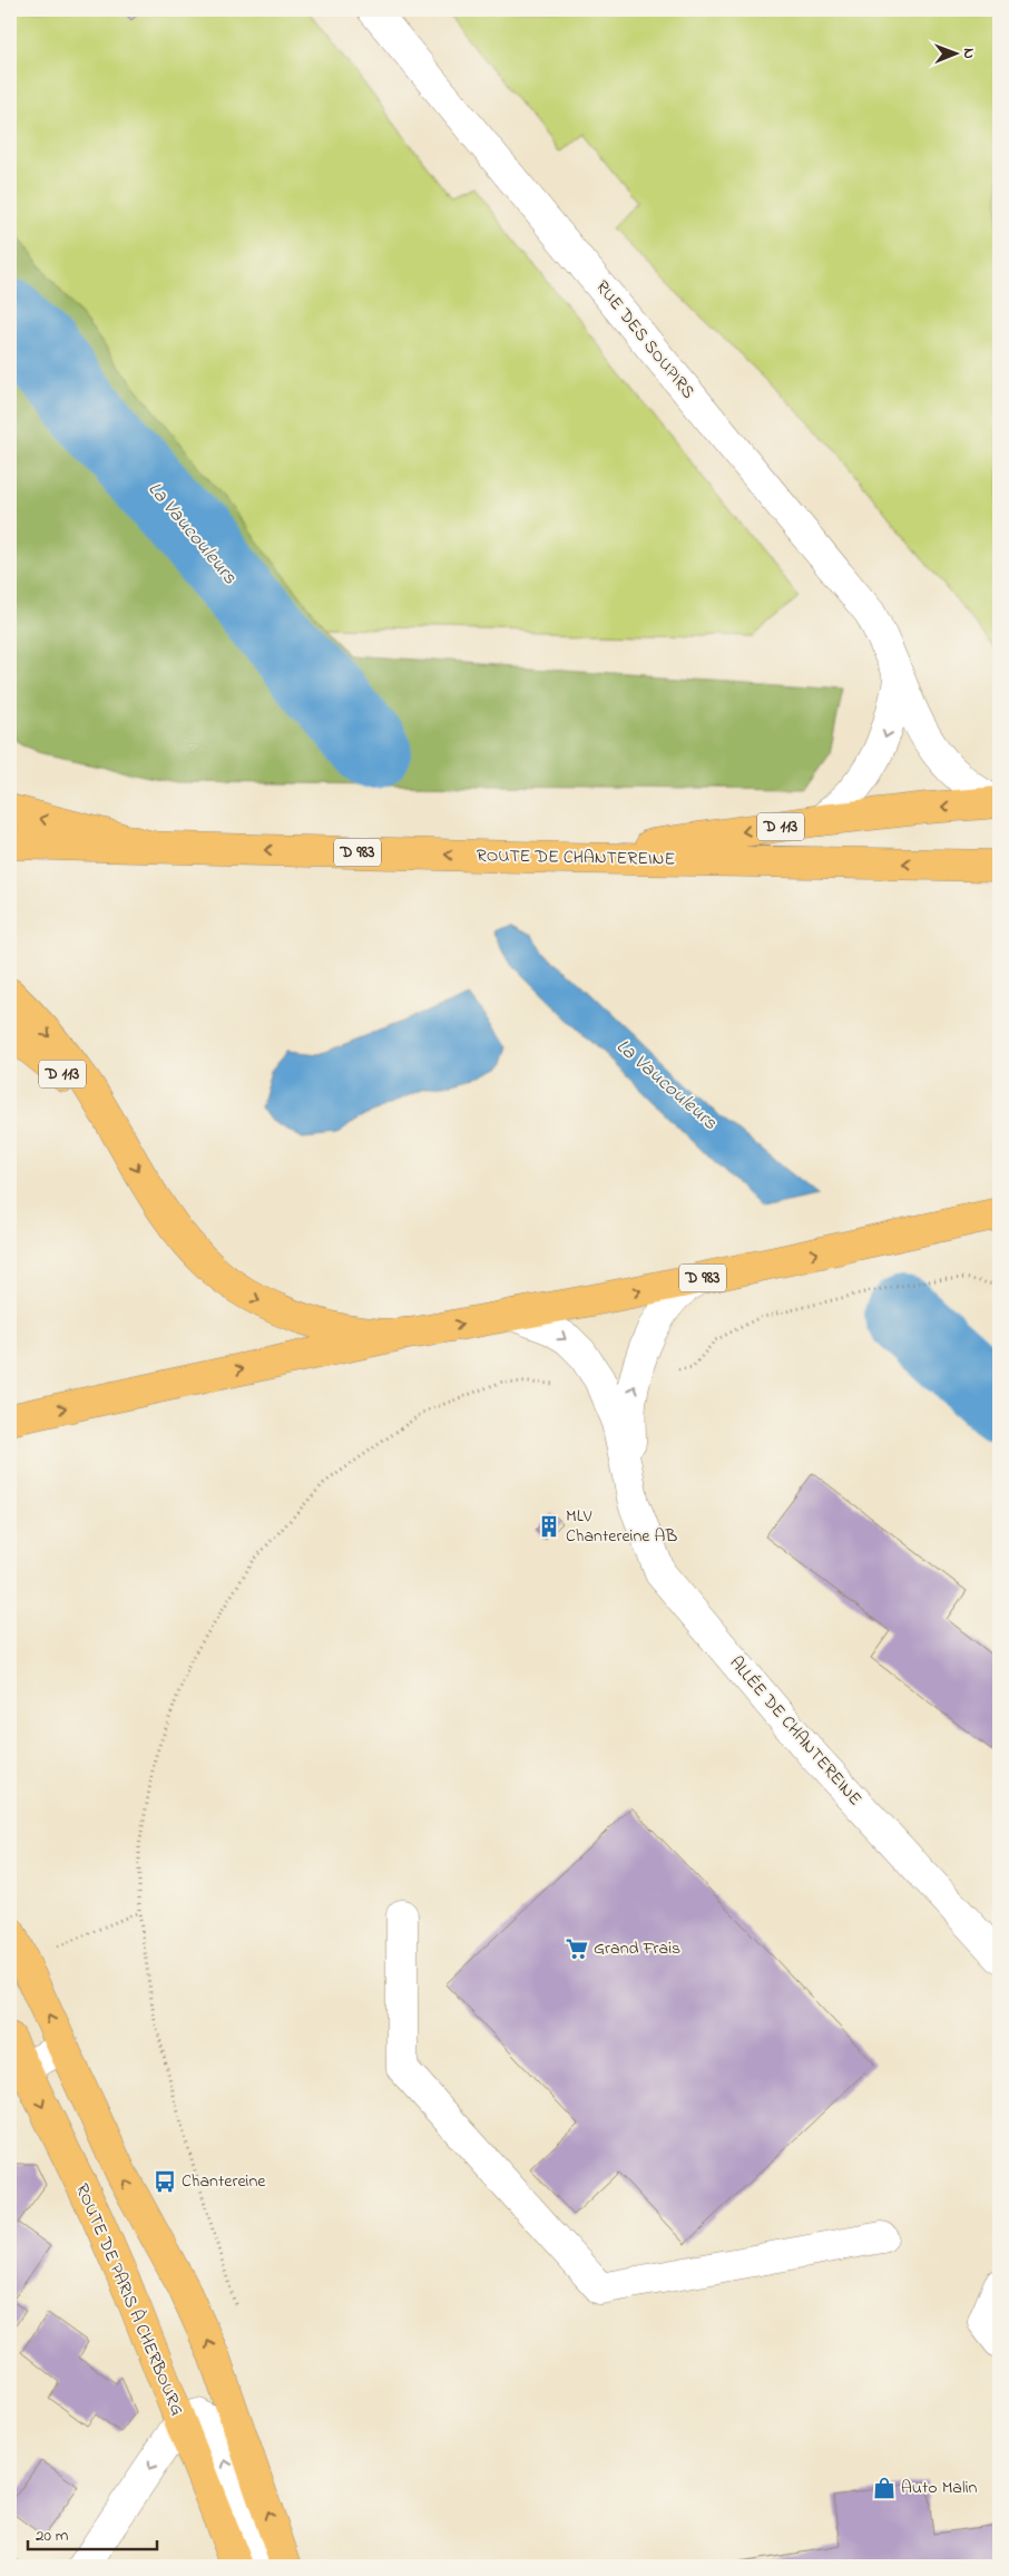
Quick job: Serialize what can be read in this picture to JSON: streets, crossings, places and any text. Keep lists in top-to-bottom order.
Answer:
{
  "streets": {
    "main road": [
      "D 113",
      "D 983",
      "ROUTE DE CHANTEREINE",
      "ROUTE DE PARIS À CHERBOURG"
    ],
    "street": ["RUE DES SOUPIRS", "ALLÉE DE CHANTEREINE"]
  },
  "crossings": [
    ["RUE DES SOUPIRS", "D 113"],
    ["D 113", "D 983"],
    ["D 113", "ROUTE DE CHANTEREINE"],
    ["D 983", "ROUTE DE CHANTEREINE"]
  ],
  "water": ["La Vaucouleurs"],
  "places": {
    "building": ["MLV Chantereine AB"],
    "supermarket": ["Grand Frais"],
    "bus stop": ["Chantereine"],
    "shop": ["Auto Malin"]
  },
  "scale_bar": "20 m",
  "north": "right"
}
